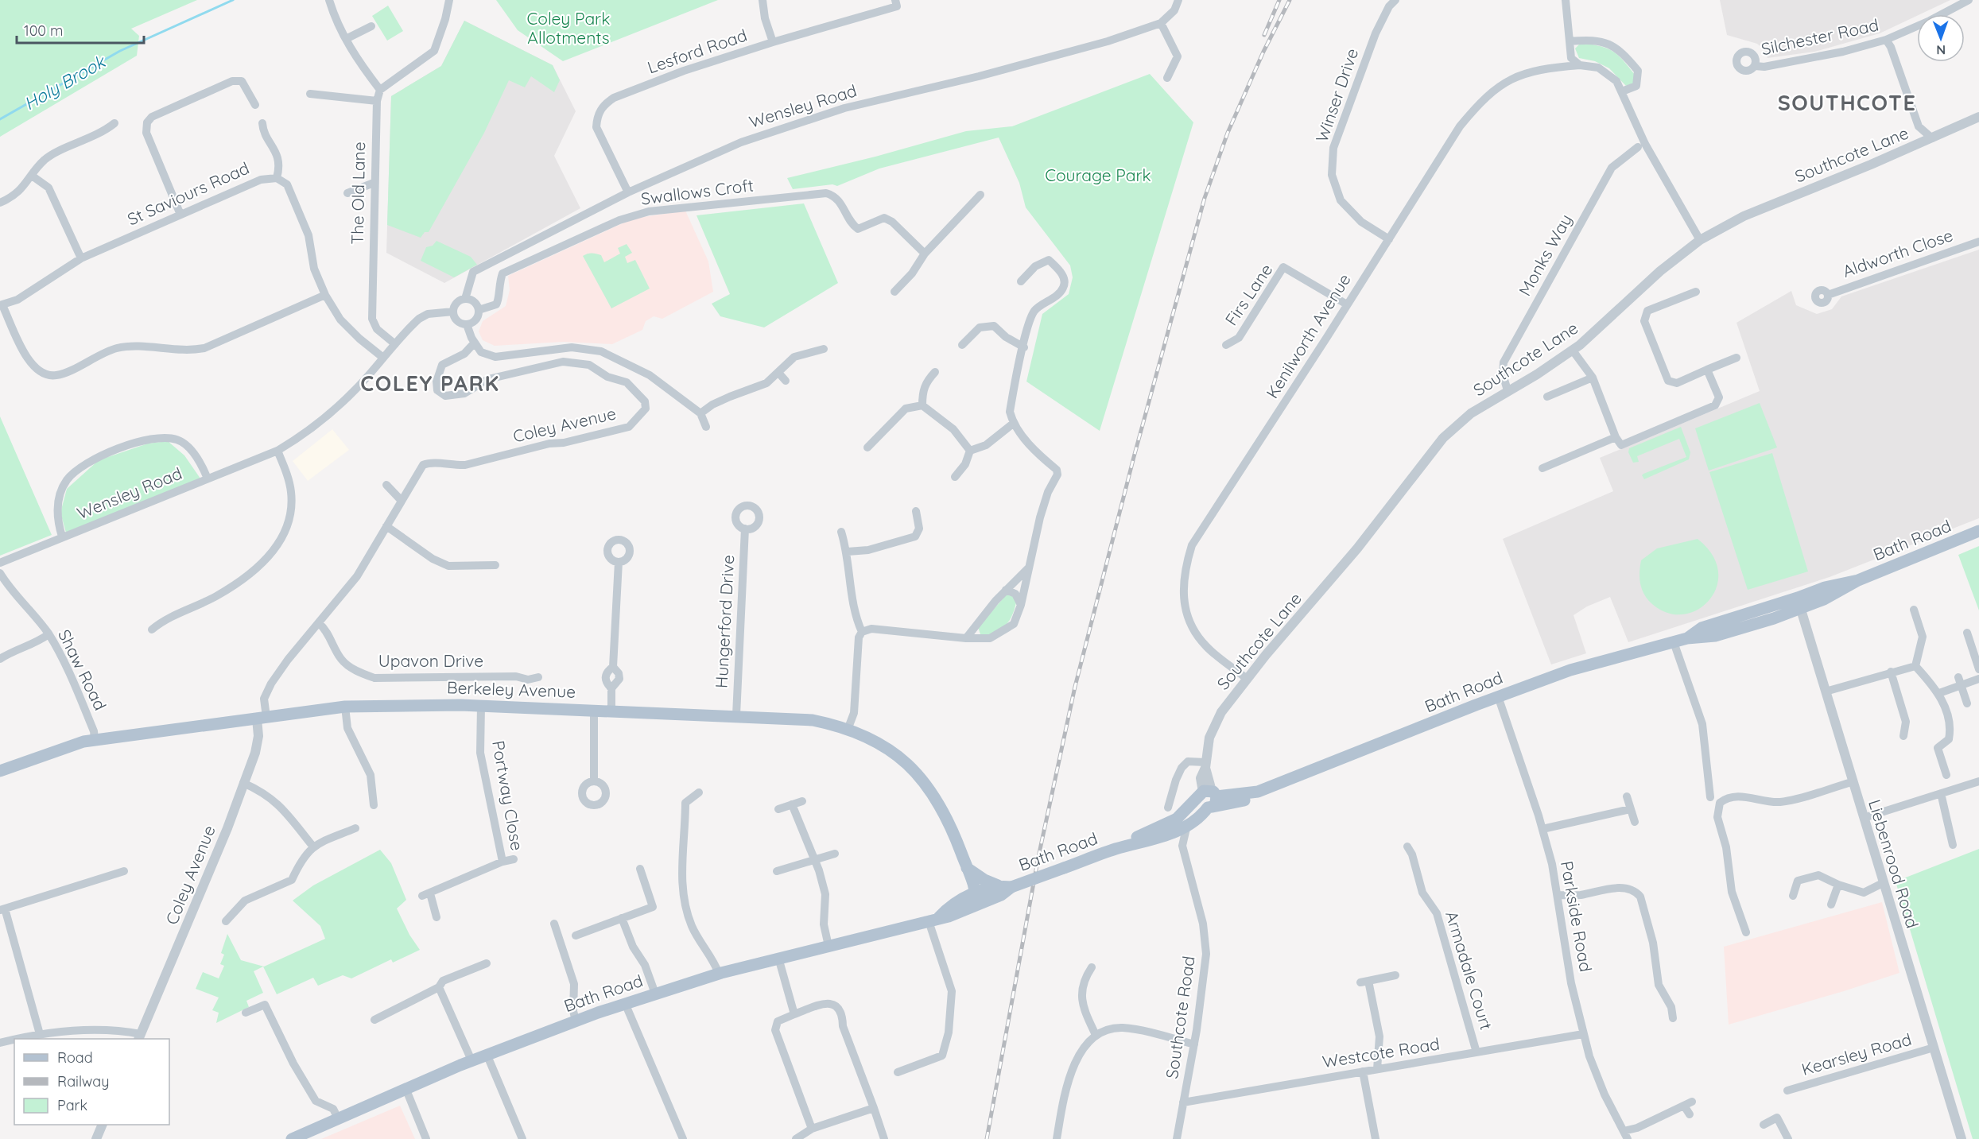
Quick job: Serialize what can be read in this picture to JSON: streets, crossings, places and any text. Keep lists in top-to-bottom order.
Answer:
{
  "streets": {
    "main road": ["Bath Road", "Berkeley Avenue"],
    "street": [
      "Silchester Road",
      "Lesford Road",
      "Winser Drive",
      "Wensley Road",
      "Southcote Lane",
      "Swallows Croft",
      "The Old Lane",
      "St Saviours Road",
      "Aldworth Close",
      "Monks Way",
      "Firs Lane",
      "Kenilworth Avenue",
      "Coley Avenue",
      "Hungerford Drive",
      "Upavon Drive",
      "Shaw Road",
      "Portway Close",
      "Liebenrood Road",
      "Parkside Road",
      "Armadale Court",
      "Southcote Road",
      "Westcote Road",
      "Kearsley Road"
    ]
  },
  "crossings": [
    ["Lesford Road", "Wensley Road"],
    ["Winser Drive", "Kenilworth Avenue"],
    ["Wensley Road", "Swallows Croft"],
    ["Wensley Road", "The Old Lane"],
    ["Wensley Road", "St Saviours Road"],
    ["Southcote Lane", "Monks Way"],
    ["Southcote Lane", "Kenilworth Avenue"],
    ["Southcote Lane", "Bath Road"],
    ["Firs Lane", "Kenilworth Avenue"],
    ["Coley Avenue", "Upavon Drive"],
    ["Coley Avenue", "Berkeley Avenue"],
    ["Bath Road", "Berkeley Avenue"],
    ["Bath Road", "Liebenrood Road"],
    ["Bath Road", "Parkside Road"],
    ["Bath Road", "Southcote Road"],
    ["Hungerford Drive", "Berkeley Avenue"],
    ["Shaw Road", "Berkeley Avenue"],
    ["Berkeley Avenue", "Portway Close"],
    ["Liebenrood Road", "Kearsley Road"],
    ["Parkside Road", "Westcote Road"],
    ["Armadale Court", "Westcote Road"],
    ["Southcote Road", "Westcote Road"]
  ],
  "districts": ["SOUTHCOTE", "COLEY PARK"],
  "water": ["Holy Brook"],
  "parks": ["Coley Park Allotments", "Courage Park"],
  "legend": ["Road", "Railway", "Park"],
  "scale_bar": "100 m",
  "north": "bottom"
}
